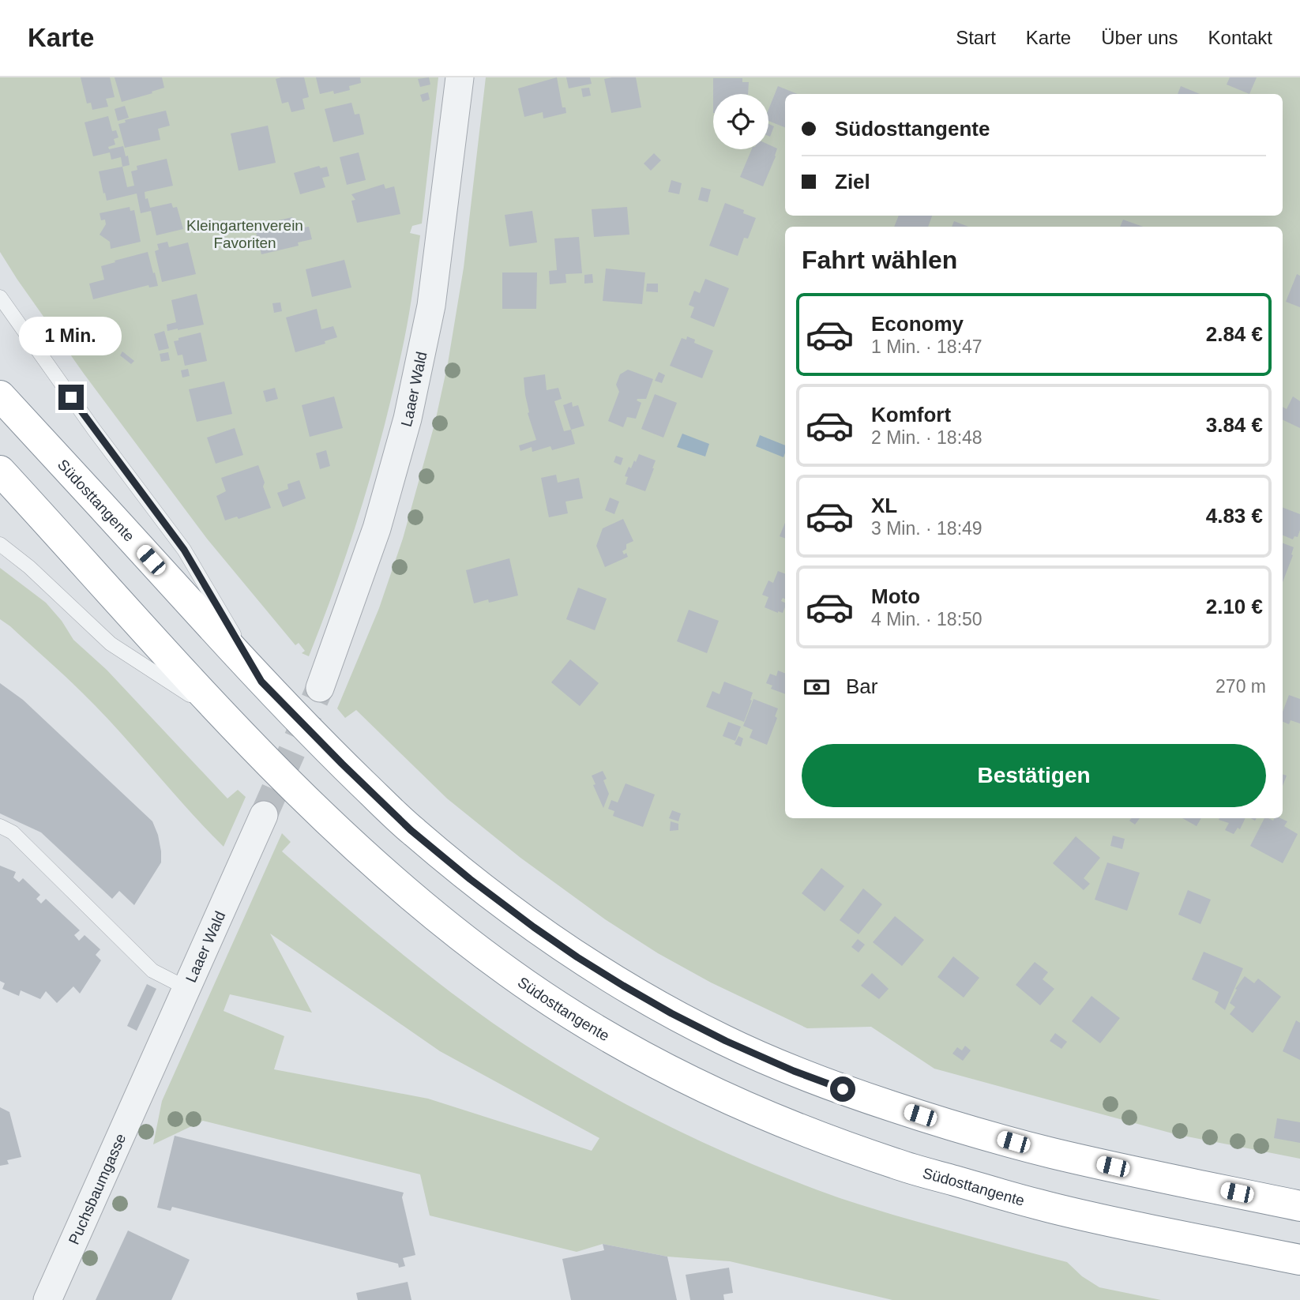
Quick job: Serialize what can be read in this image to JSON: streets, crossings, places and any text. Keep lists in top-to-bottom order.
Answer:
{
  "streets": {
    "highway": ["Südosttangente"],
    "street": ["Laaer Wald", "Puchsbaumgasse"]
  },
  "crossings": [
    ["Laaer Wald", "Puchsbaumgasse"]
  ],
  "parks": ["Kleingartenverein Favoriten"],
  "page": {
    "header": "Karte",
    "nav": [
      "Start",
      "Karte",
      "Über uns",
      "Kontakt"
    ],
    "banner": ["Südosttangente", "Ziel"],
    "heading": "Fahrt wählen",
    "list": [
      {
        "name": "Economy",
        "note": "1 Min. · 18:47",
        "value": "2.84 €"
      },
      {
        "name": "Komfort",
        "note": "2 Min. · 18:48",
        "value": "3.84 €"
      },
      {
        "name": "XL",
        "note": "3 Min. · 18:49",
        "value": "4.83 €"
      },
      {
        "name": "Moto",
        "note": "4 Min. · 18:50",
        "value": "2.10 €"
      }
    ],
    "bubble": "1 Min.",
    "pay": ["Bar", "270 m"],
    "buttons": "Bestätigen"
  }
}
